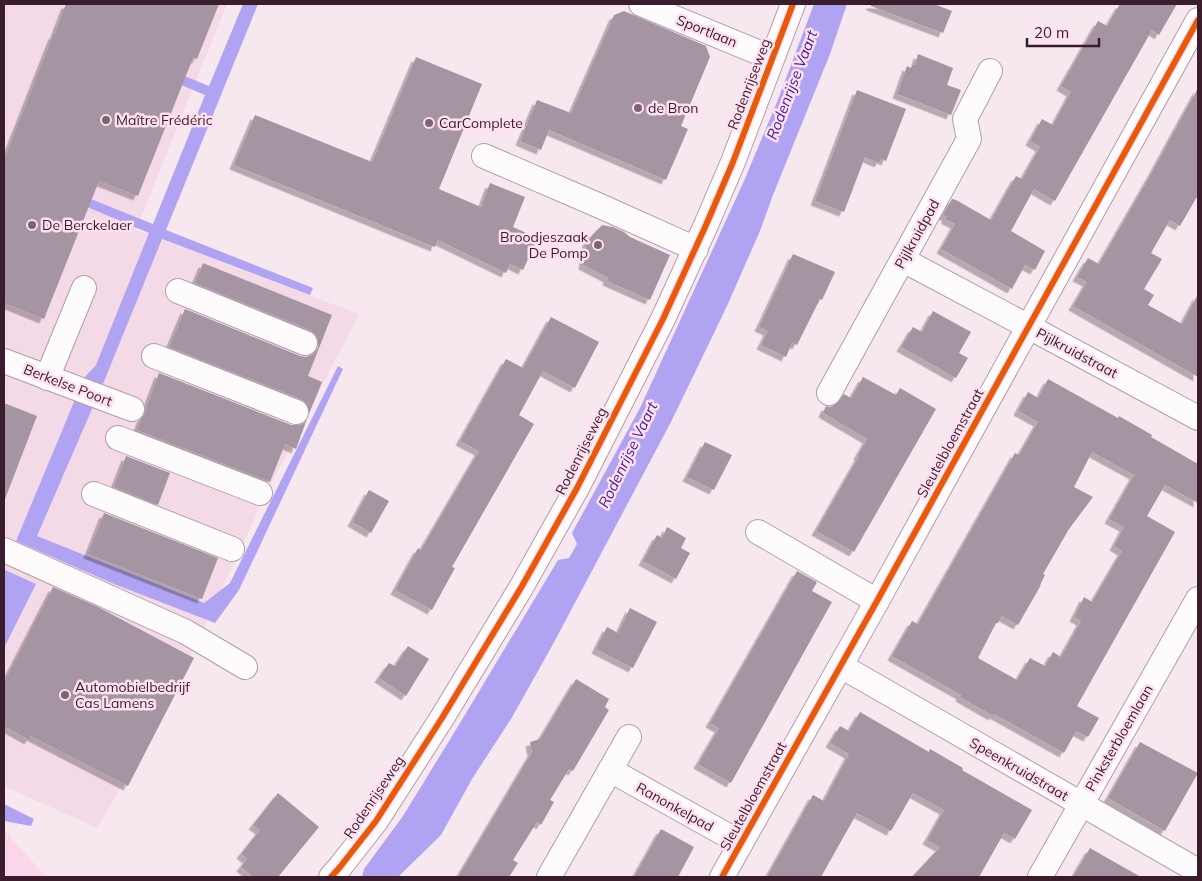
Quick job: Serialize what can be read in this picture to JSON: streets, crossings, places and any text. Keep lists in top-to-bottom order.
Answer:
{
  "streets": {
    "street": [
      "Sportlaan",
      "Rodenrijseweg",
      "Pijlkruidpad",
      "Pijlkruidstraat",
      "Berkelse Poort",
      "Sleutelbloemstraat",
      "Pinksterbloemlaan",
      "Speenkruidstraat",
      "Ranonkelpad"
    ]
  },
  "crossings": [
    ["Sportlaan", "Rodenrijseweg"],
    ["Pijlkruidpad", "Pijlkruidstraat"],
    ["Pijlkruidstraat", "Sleutelbloemstraat"],
    ["Sleutelbloemstraat", "Speenkruidstraat"],
    ["Sleutelbloemstraat", "Ranonkelpad"],
    ["Pinksterbloemlaan", "Speenkruidstraat"]
  ],
  "water": ["Rodenrijse Vaart"],
  "places": [
    "de Bron",
    "Maître Frédéric",
    "CarComplete",
    "De Berckelaer",
    "Broodjeszaak De Pomp",
    "Automobielbedrijf Cas Lamens"
  ],
  "scale_bar": "20 m"
}
